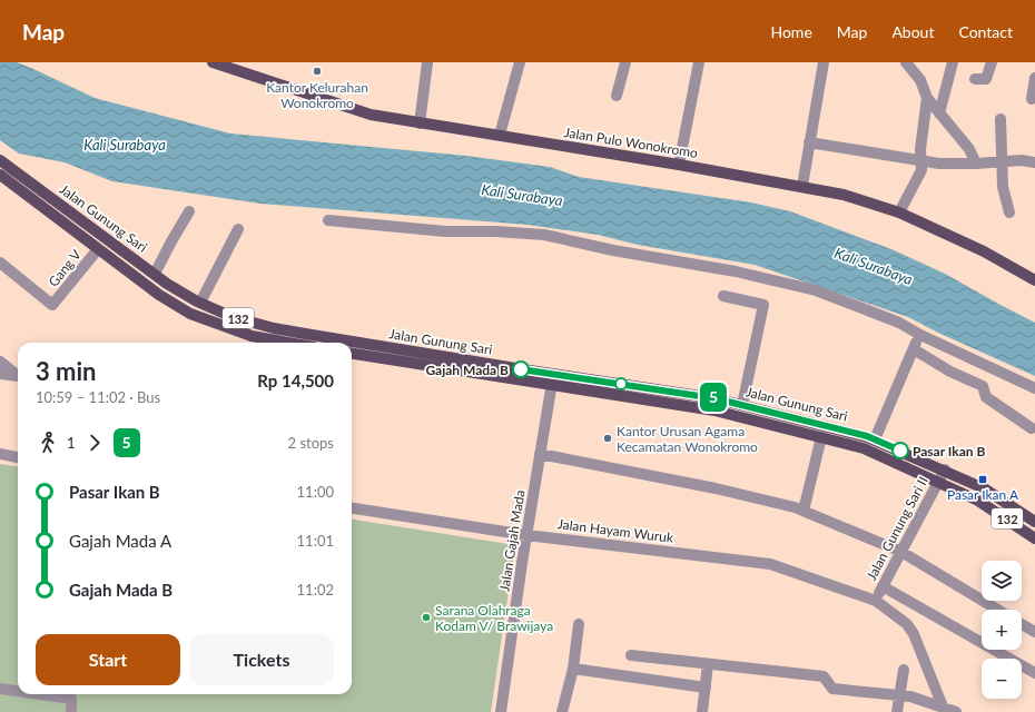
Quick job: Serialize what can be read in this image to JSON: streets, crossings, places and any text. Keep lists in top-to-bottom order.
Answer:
{
  "streets": {
    "main road": ["Jalan Pulo Wonokromo", "Jalan Gunung Sari", "132"],
    "street": [
      "Gang V",
      "Jalan Gunung Sari II",
      "Jalan Hayam Wuruk",
      "Jalan Gajah Mada"
    ]
  },
  "crossings": [
    ["Jalan Gunung Sari", "Gang V"],
    ["Jalan Gunung Sari", "Jalan Gunung Sari II"],
    ["Jalan Gunung Sari", "Jalan Gajah Mada"],
    ["Jalan Gunung Sari II", "Jalan Hayam Wuruk"],
    ["Jalan Hayam Wuruk", "Jalan Gajah Mada"]
  ],
  "water": ["Kali Surabaya"],
  "places": {
    "other": [
      "Kantor Kelurahan Wonokromo",
      "Gajah Mada B",
      "Kantor Urusan Agama Kecamatan Wonokromo",
      "Pasar Ikan B",
      "Sarana Olahraga Kodam V/ Brawijaya"
    ],
    "transit": ["Pasar Ikan A"]
  },
  "lines": ["bus line 5"],
  "page": {
    "header": "Map",
    "nav": [
      "Home",
      "Map",
      "About",
      "Contact"
    ],
    "on_map": "5",
    "heading": ["3 min", "10:59 – 11:02 · Bus", "Rp 14,500"],
    "legs": ["1", "5", "2 stops"],
    "list": [
      {
        "name": "Pasar Ikan B",
        "value": "11:00"
      },
      {
        "name": "Gajah Mada A",
        "value": "11:01"
      },
      {
        "name": "Gajah Mada B",
        "value": "11:02"
      }
    ],
    "map_buttons": ["+", "−"],
    "buttons": ["Start", "Tickets"]
  }
}
